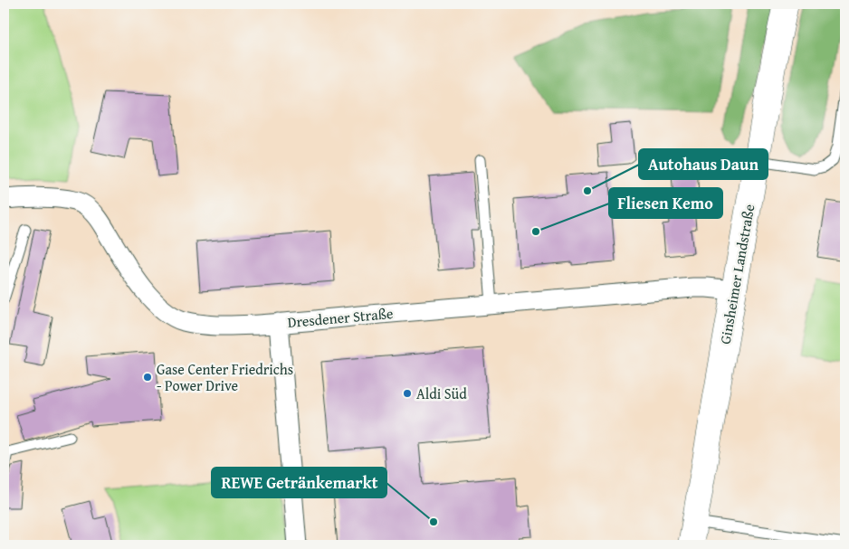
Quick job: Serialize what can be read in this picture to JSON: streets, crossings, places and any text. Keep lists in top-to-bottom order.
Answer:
{
  "streets": {
    "main road": ["Ginsheimer Landstraße"],
    "street": ["Dresdener Straße"]
  },
  "crossings": [
    ["Ginsheimer Landstraße", "Dresdener Straße"]
  ],
  "places": [
    "Autohaus Daun",
    "Fliesen Kemo",
    "Gase Center Friedrichs - Power Drive",
    "Aldi Süd",
    "REWE Getränkemarkt"
  ]
}
